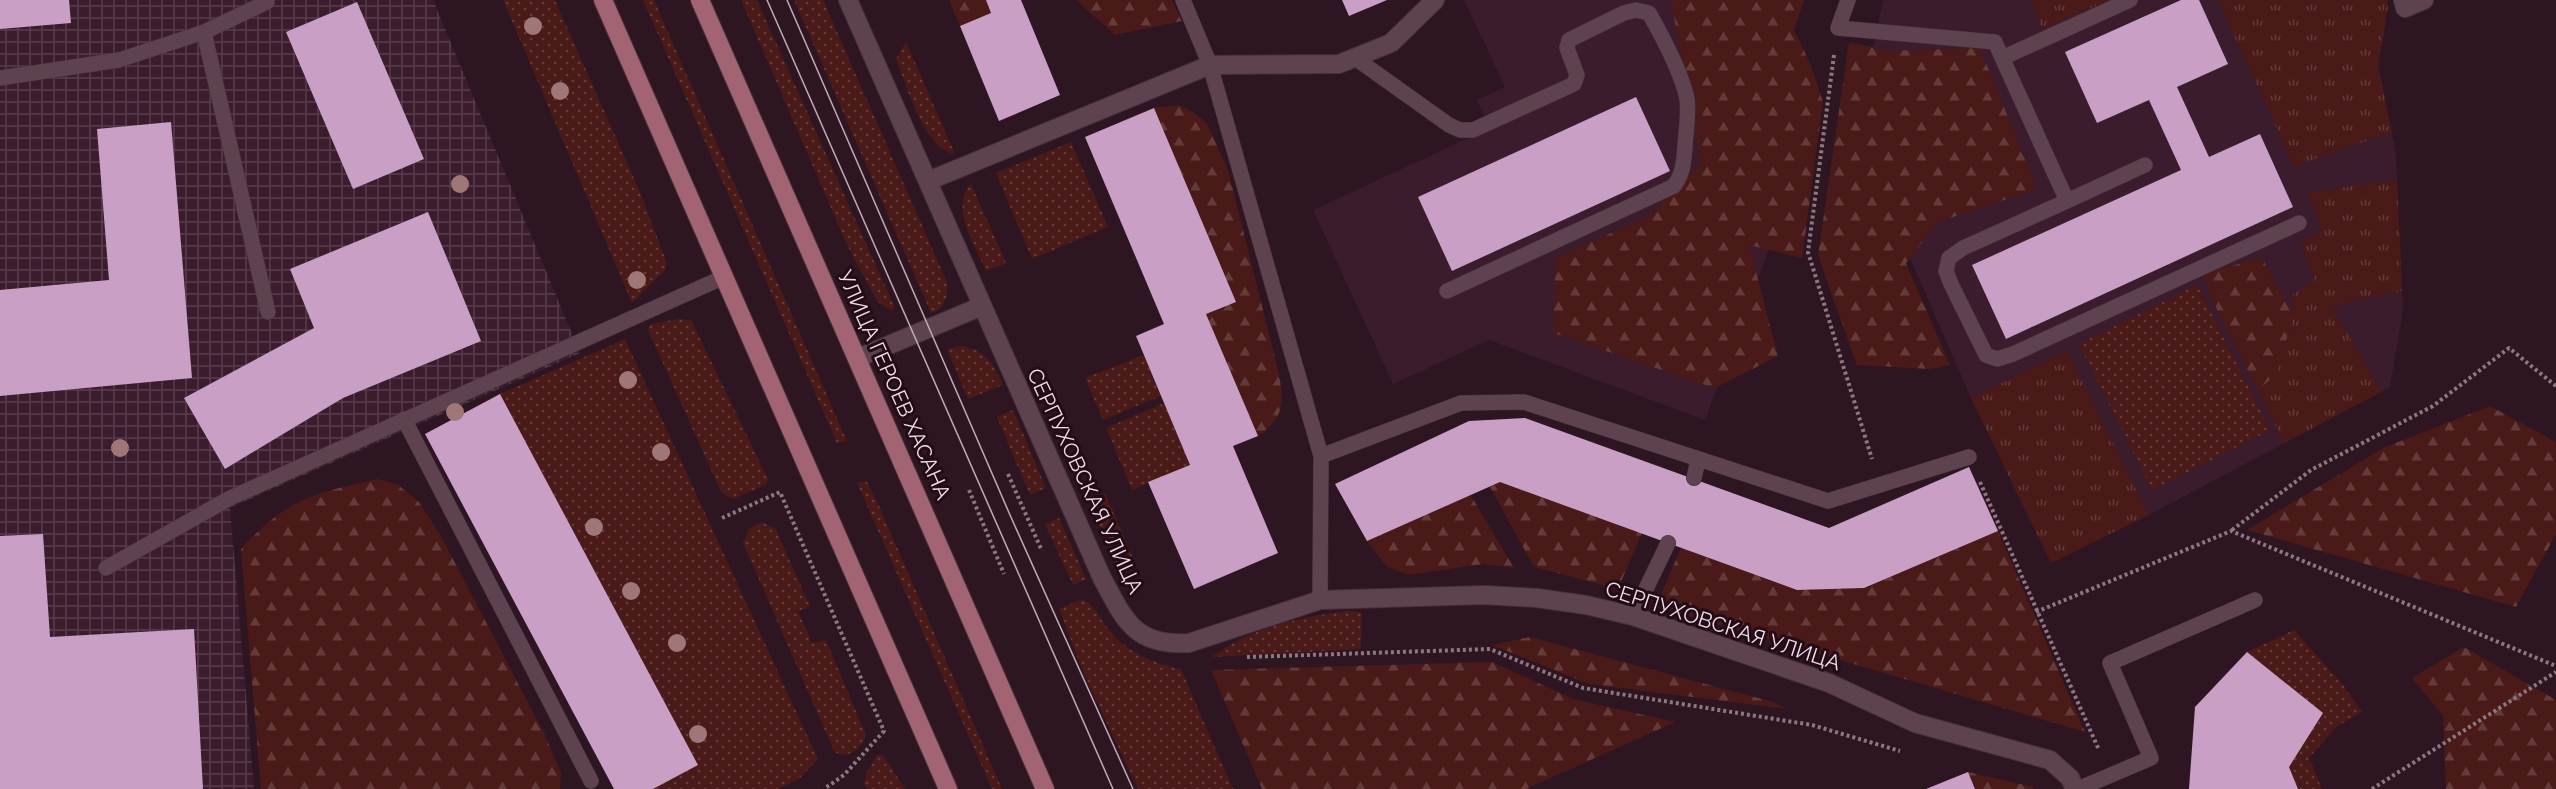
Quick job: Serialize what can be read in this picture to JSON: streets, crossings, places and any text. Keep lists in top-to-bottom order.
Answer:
{
  "streets": {
    "main road": ["УЛИЦА ГЕРОЕВ ХАСАНА"],
    "street": ["СЕРПУХОВСКАЯ УЛИЦА"]
  }
}
